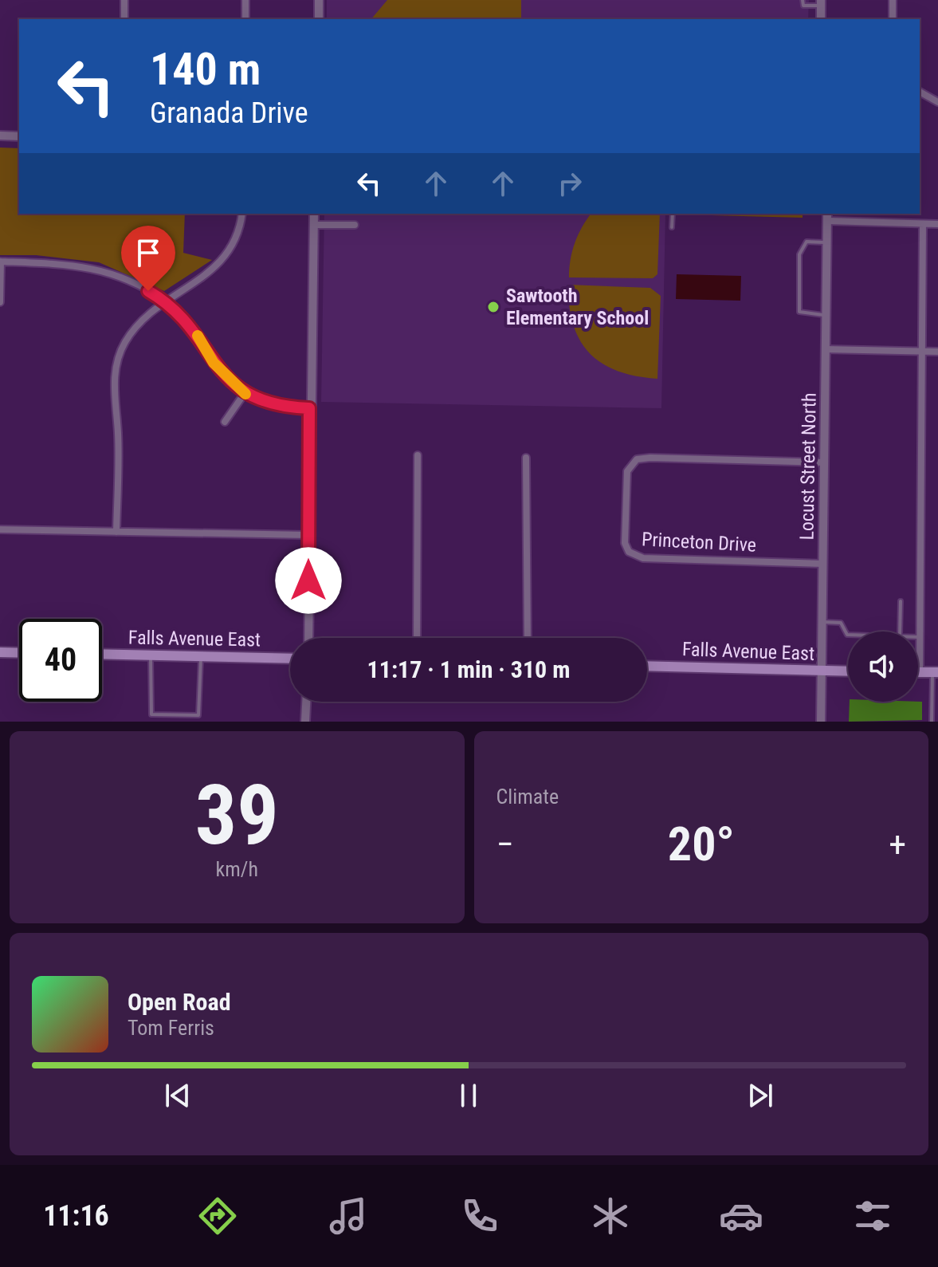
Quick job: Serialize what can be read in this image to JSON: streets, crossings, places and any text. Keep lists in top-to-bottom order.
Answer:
{
  "streets": {
    "main road": ["Falls Avenue East"],
    "street": ["Locust Street North", "Princeton Drive"]
  },
  "crossings": [
    ["Locust Street North", "Princeton Drive"],
    ["Locust Street North", "Falls Avenue East"]
  ],
  "places": ["Sawtooth Elementary School"],
  "page": {
    "turn": ["140 m", "Granada Drive"],
    "limit": "40",
    "trip": "11:17 · 1 min · 310 m",
    "tile": [
      ["39", "km/h"],
      "Climate"
    ],
    "heat": ["−", "20°", "+"],
    "song": ["Open Road", "Tom Ferris"],
    "tabs": "11:16"
  }
}
